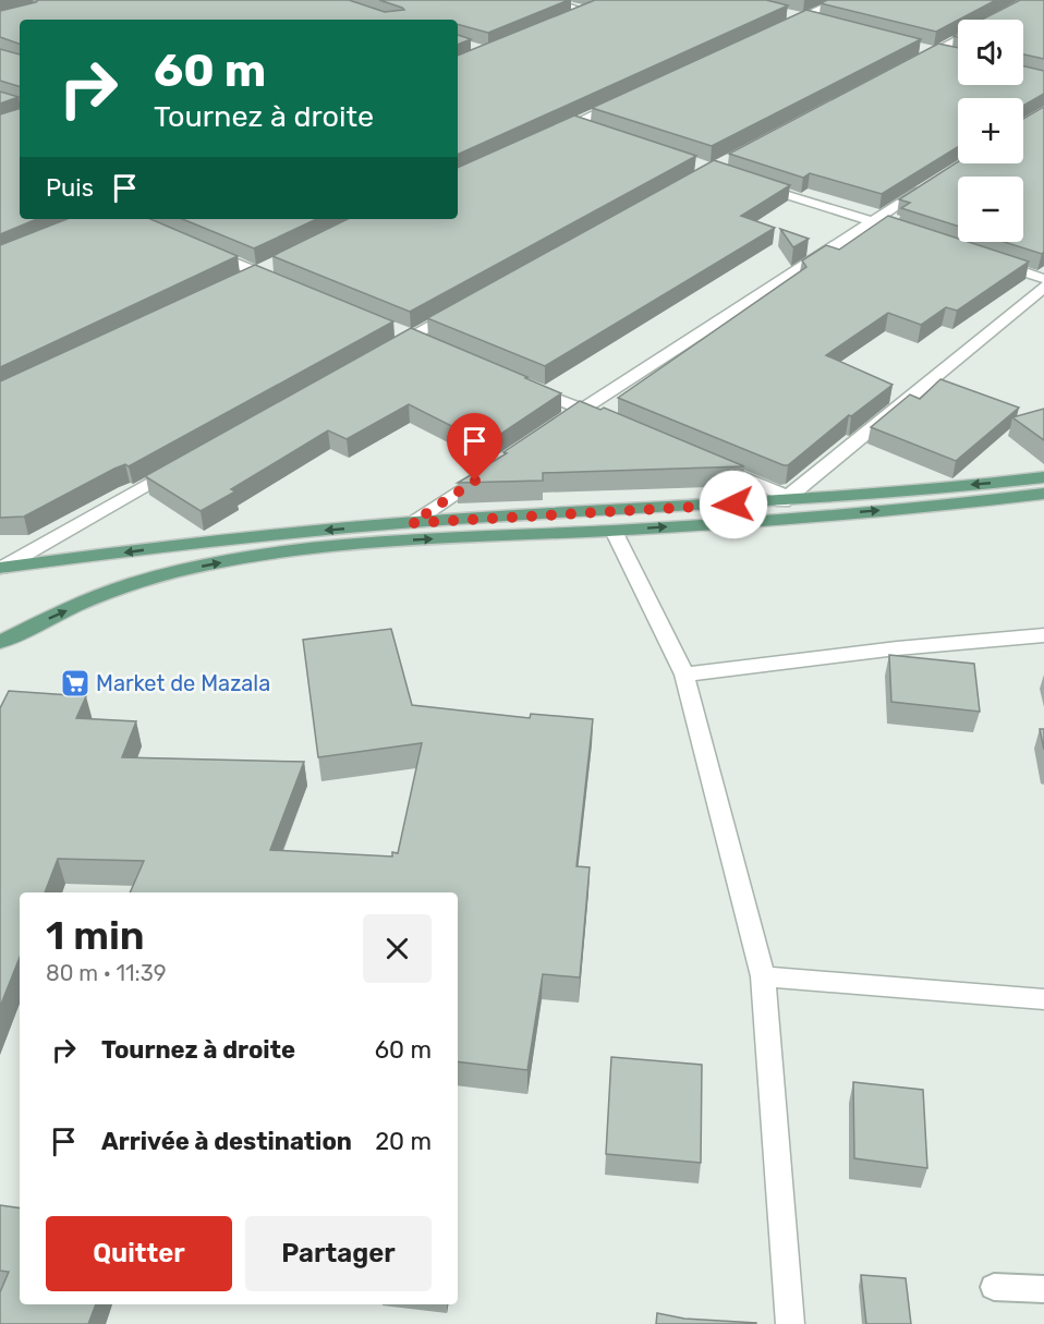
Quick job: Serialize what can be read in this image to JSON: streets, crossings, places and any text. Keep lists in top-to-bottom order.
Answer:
{
  "places": {
    "supermarket": ["Market de Mazala"]
  },
  "page": {
    "map_buttons": ["+", "−"],
    "turn": ["60 m", "Tournez à droite"],
    "then": "Puis",
    "heading": ["1 min", "80 m · 11:39"],
    "list": [
      {
        "name": "Tournez à droite",
        "value": "60 m"
      },
      {
        "name": "Arrivée à destination",
        "value": "20 m"
      }
    ],
    "buttons": ["Quitter", "Partager"]
  }
}
